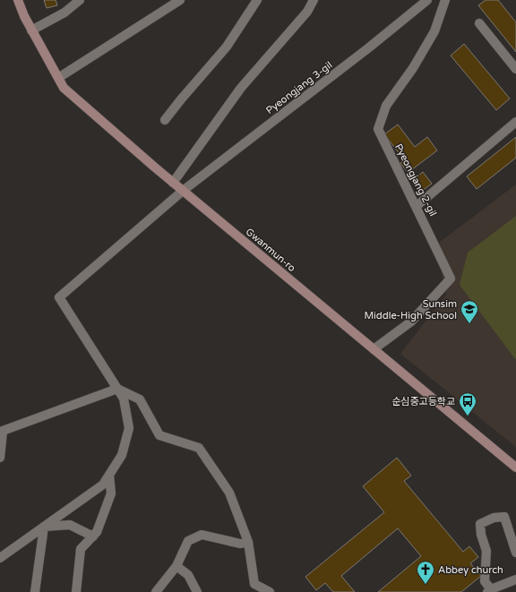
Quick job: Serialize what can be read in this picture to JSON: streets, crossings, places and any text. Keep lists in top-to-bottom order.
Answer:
{
  "streets": {
    "main road": ["Gwanmun-ro"],
    "street": ["Pyeongjang 3-gil", "Pyeongjang 2-gil"]
  },
  "crossings": [
    ["Pyeongjang 3-gil", "Gwanmun-ro"],
    ["Pyeongjang 2-gil", "Gwanmun-ro"]
  ],
  "places": {
    "school or university": ["Sunsim Middle-High School"],
    "bus stop": ["순심중고등학교"],
    "church": ["Abbey church"]
  }
}
